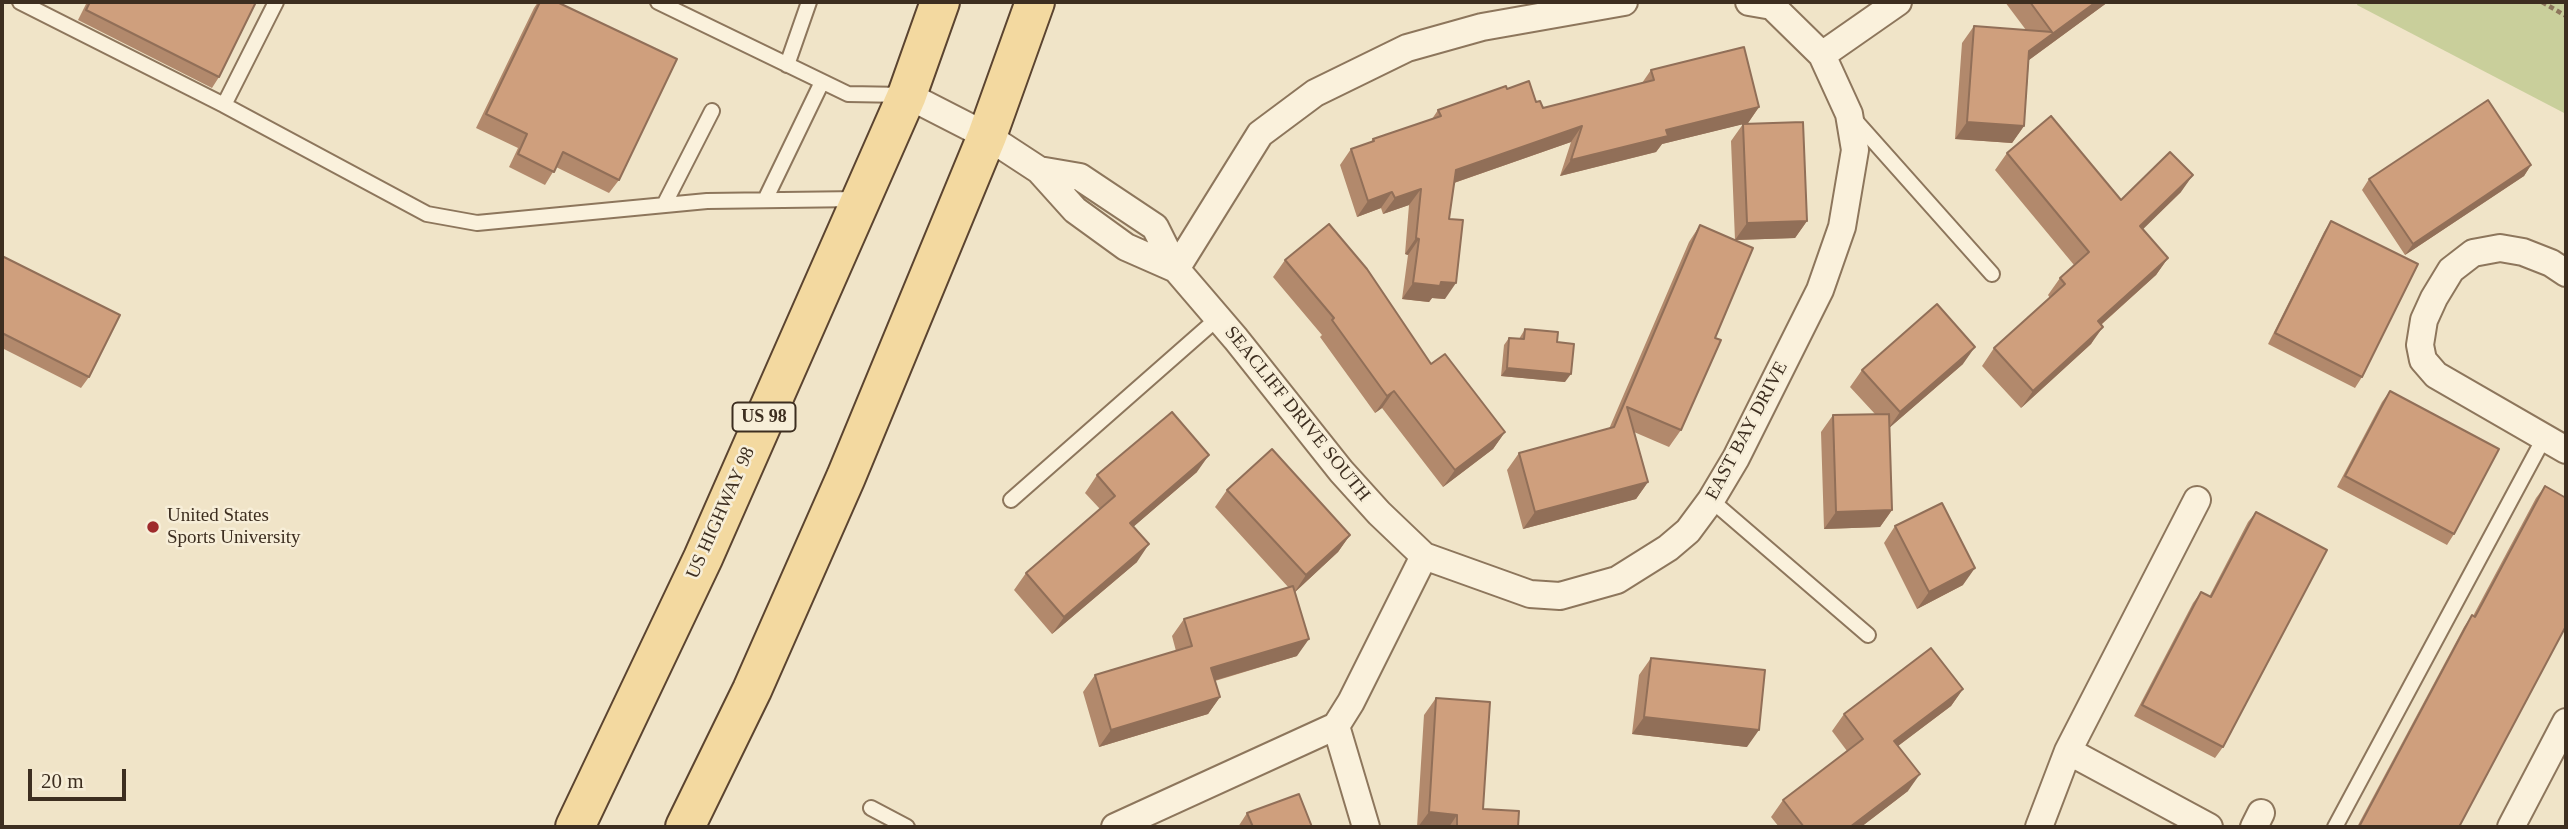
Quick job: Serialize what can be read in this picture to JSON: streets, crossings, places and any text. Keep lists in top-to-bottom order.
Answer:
{
  "streets": {
    "main road": ["US 98", "US HIGHWAY 98"],
    "street": ["SEACLIFF DRIVE SOUTH", "EAST BAY DRIVE"]
  },
  "crossings": [
    ["SEACLIFF DRIVE SOUTH", "EAST BAY DRIVE"],
    ["SEACLIFF DRIVE SOUTH", "US HIGHWAY 98"]
  ],
  "places": ["United States Sports University"],
  "scale_bar": "20 m"
}
